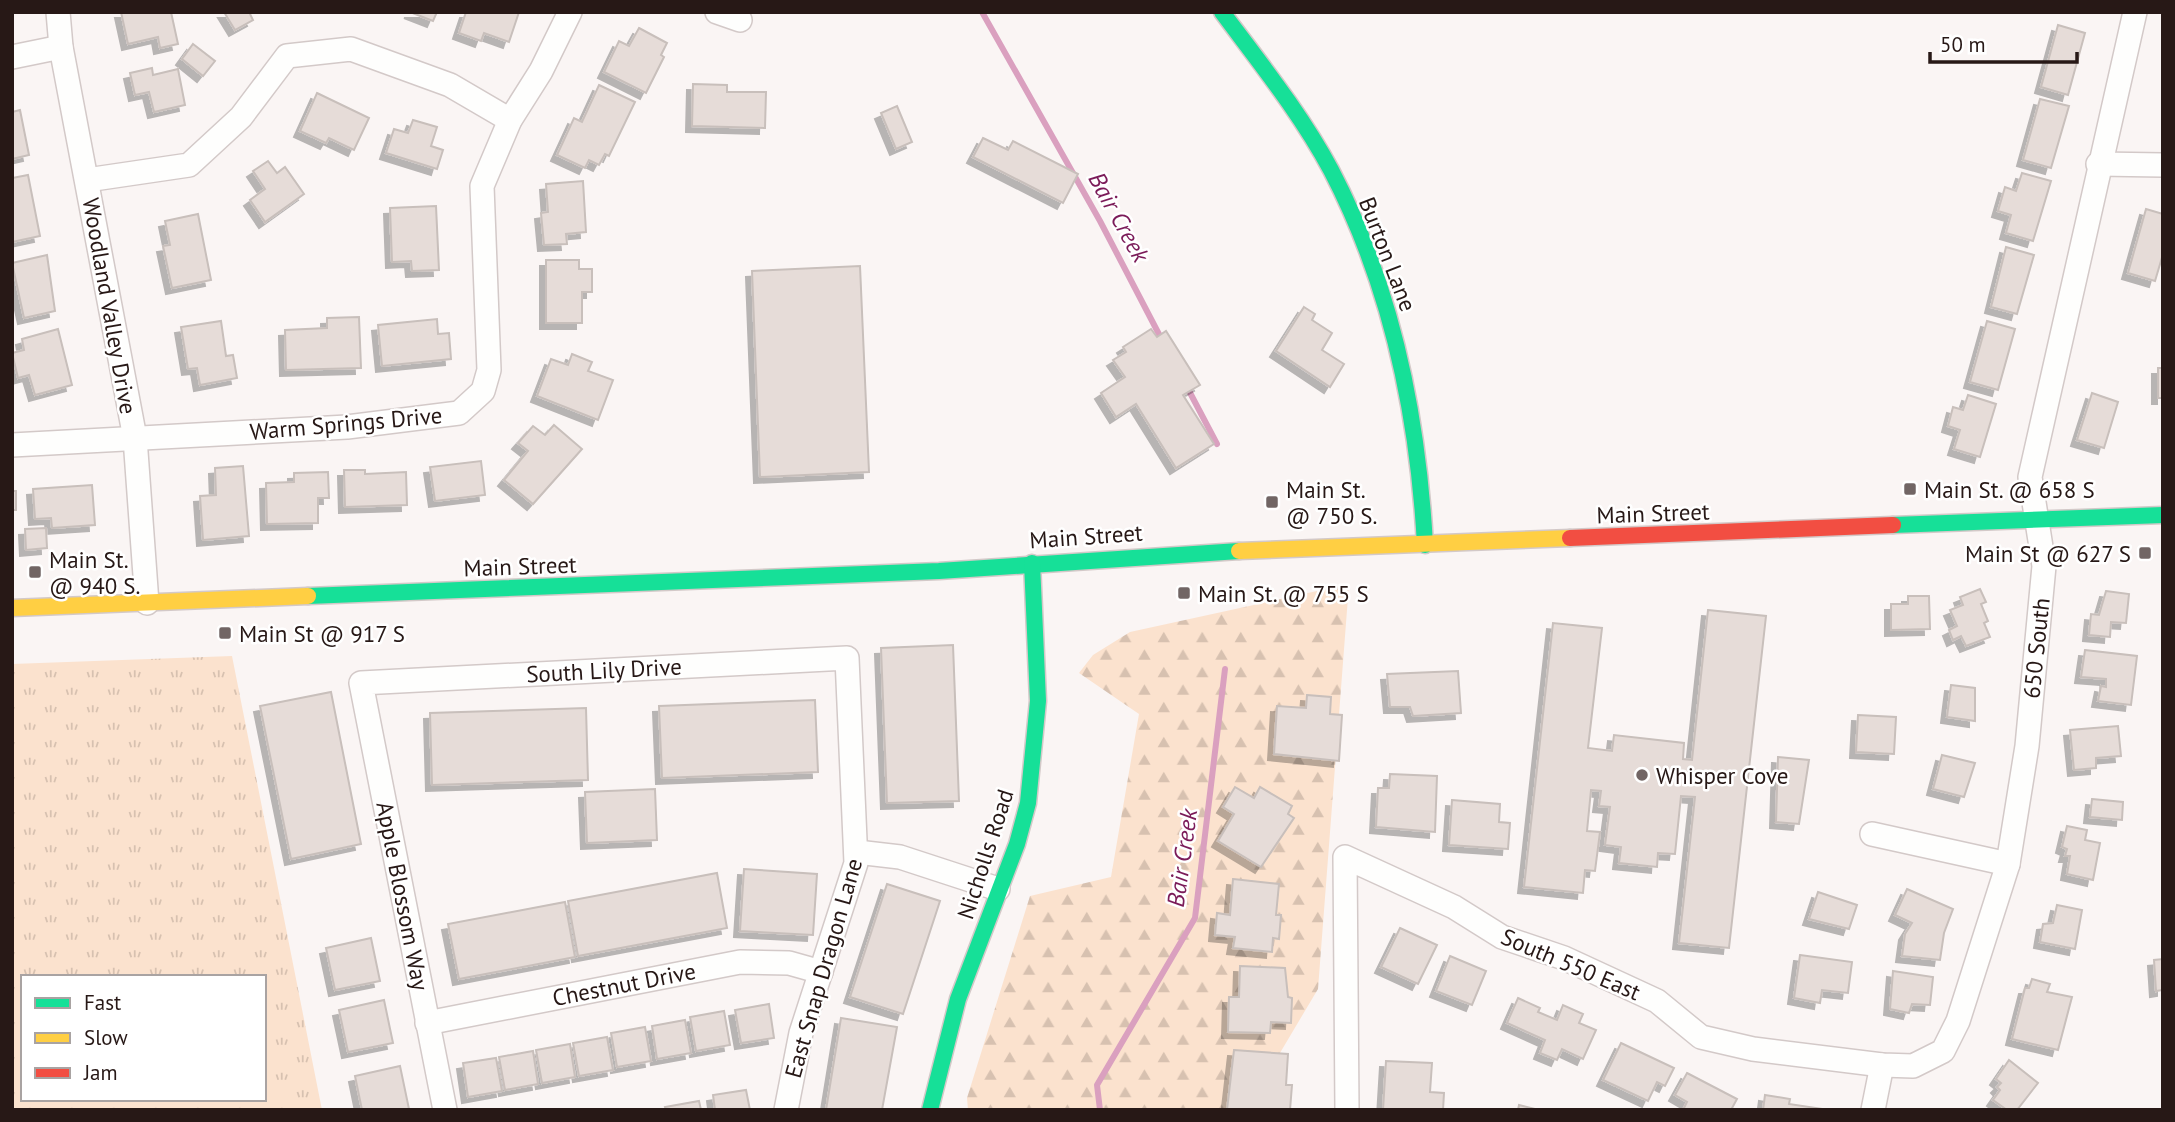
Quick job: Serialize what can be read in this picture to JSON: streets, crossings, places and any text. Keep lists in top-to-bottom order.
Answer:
{
  "streets": {
    "main road": ["Burton Lane", "Main Street", "Nicholls Road"],
    "street": [
      "Woodland Valley Drive",
      "Warm Springs Drive",
      "650 South",
      "South Lily Drive",
      "Apple Blossom Way",
      "South 550 East",
      "East Snap Dragon Lane",
      "Chestnut Drive"
    ]
  },
  "crossings": [
    ["Burton Lane", "Main Street"],
    ["Woodland Valley Drive", "Warm Springs Drive"],
    ["Woodland Valley Drive", "Main Street"],
    ["Main Street", "650 South"],
    ["Main Street", "Nicholls Road"],
    ["650 South", "South 550 East"],
    ["South Lily Drive", "Apple Blossom Way"],
    ["South Lily Drive", "East Snap Dragon Lane"],
    ["Apple Blossom Way", "Chestnut Drive"],
    ["East Snap Dragon Lane", "Chestnut Drive"]
  ],
  "water": ["Bair Creek"],
  "places": {
    "transit": [
      "Main St. @ 658 S",
      "Main St. @ 750 S.",
      "Main St @ 627 S",
      "Main St. @ 940 S.",
      "Main St. @ 755 S",
      "Main St @ 917 S"
    ],
    "other": ["Whisper Cove"]
  },
  "legend": ["Fast", "Slow", "Jam"],
  "scale_bar": "50 m"
}
